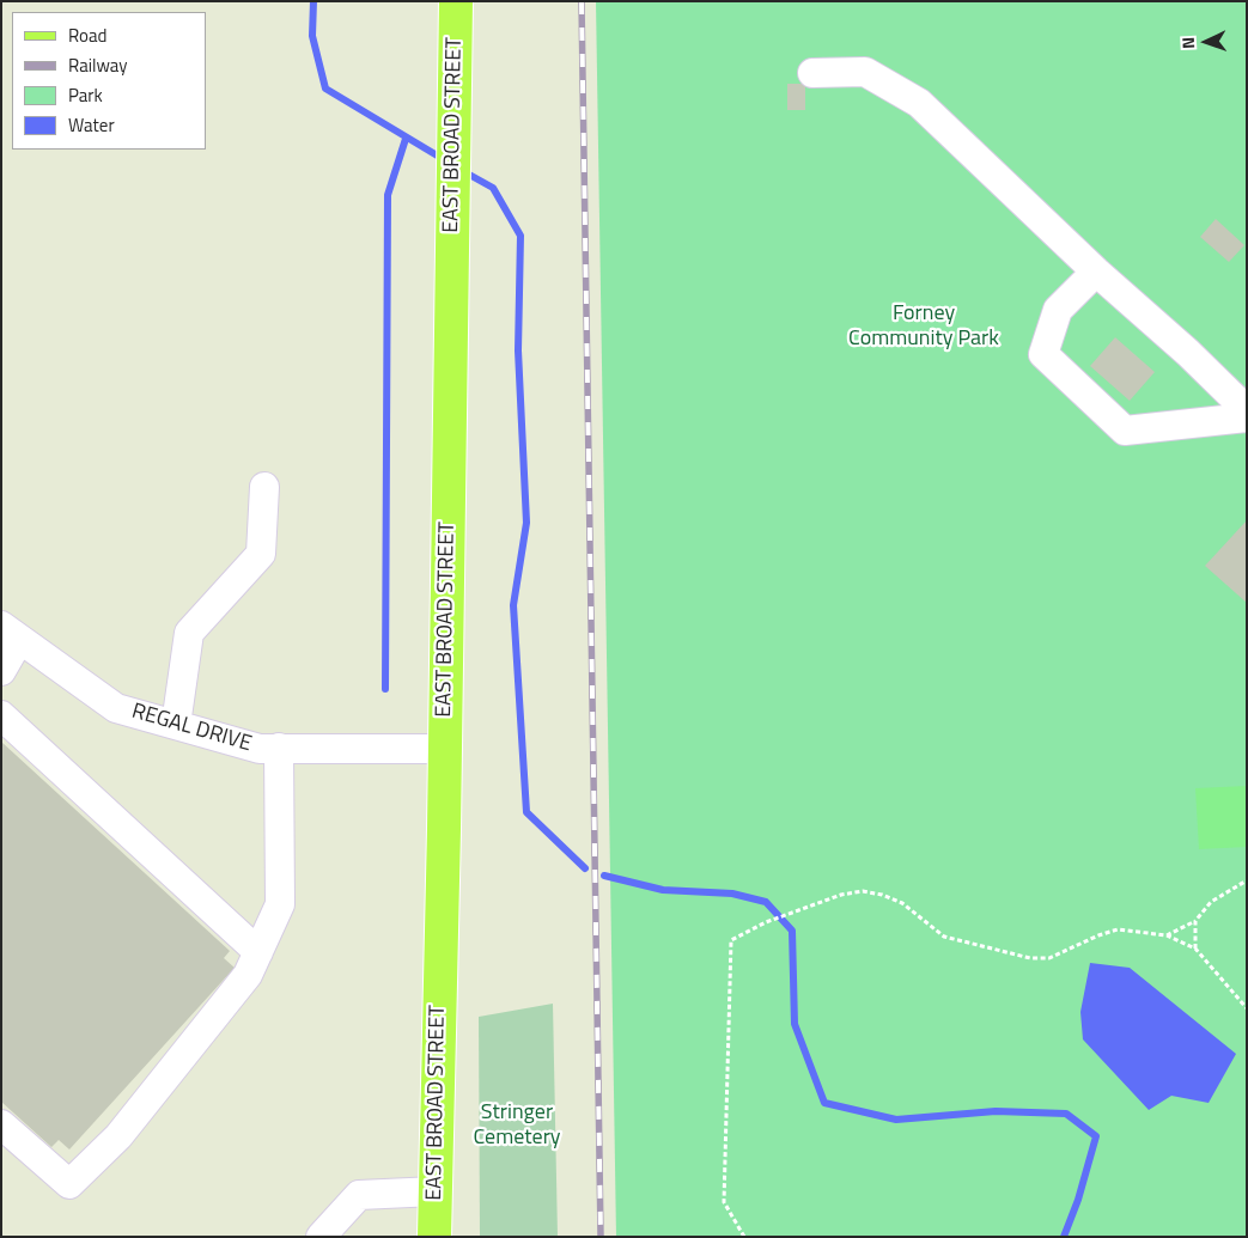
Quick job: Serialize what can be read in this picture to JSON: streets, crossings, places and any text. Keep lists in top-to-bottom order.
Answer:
{
  "streets": {
    "main road": ["EAST BROAD STREET"],
    "street": ["REGAL DRIVE"]
  },
  "crossings": [
    ["EAST BROAD STREET", "REGAL DRIVE"]
  ],
  "parks": ["Forney Community Park", "Stringer Cemetery"],
  "legend": [
    "Road",
    "Railway",
    "Park",
    "Water"
  ],
  "north": "left"
}
